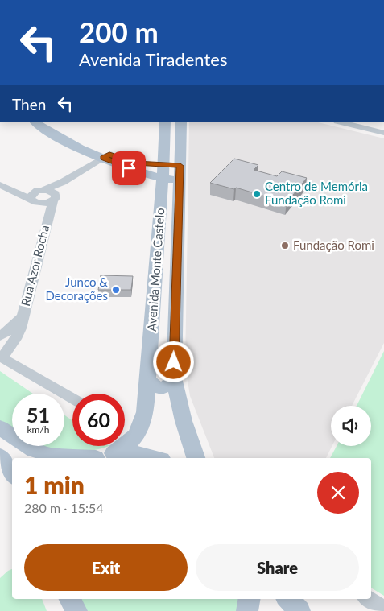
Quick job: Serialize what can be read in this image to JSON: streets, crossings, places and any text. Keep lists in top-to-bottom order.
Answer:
{
  "streets": {
    "main road": ["Avenida Monte Castelo"],
    "street": ["Rua Azor Rocha"]
  },
  "places": ["Centro de Memória Fundação Romi", "Fundação Romi", "Junco & Decorações"],
  "page": {
    "turn": ["200 m", "Avenida Tiradentes"],
    "then": "Then",
    "speed": "51 km/h",
    "limit": "60",
    "heading": ["1 min", "280 m · 15:54"],
    "buttons": ["Exit", "Share"]
  }
}
